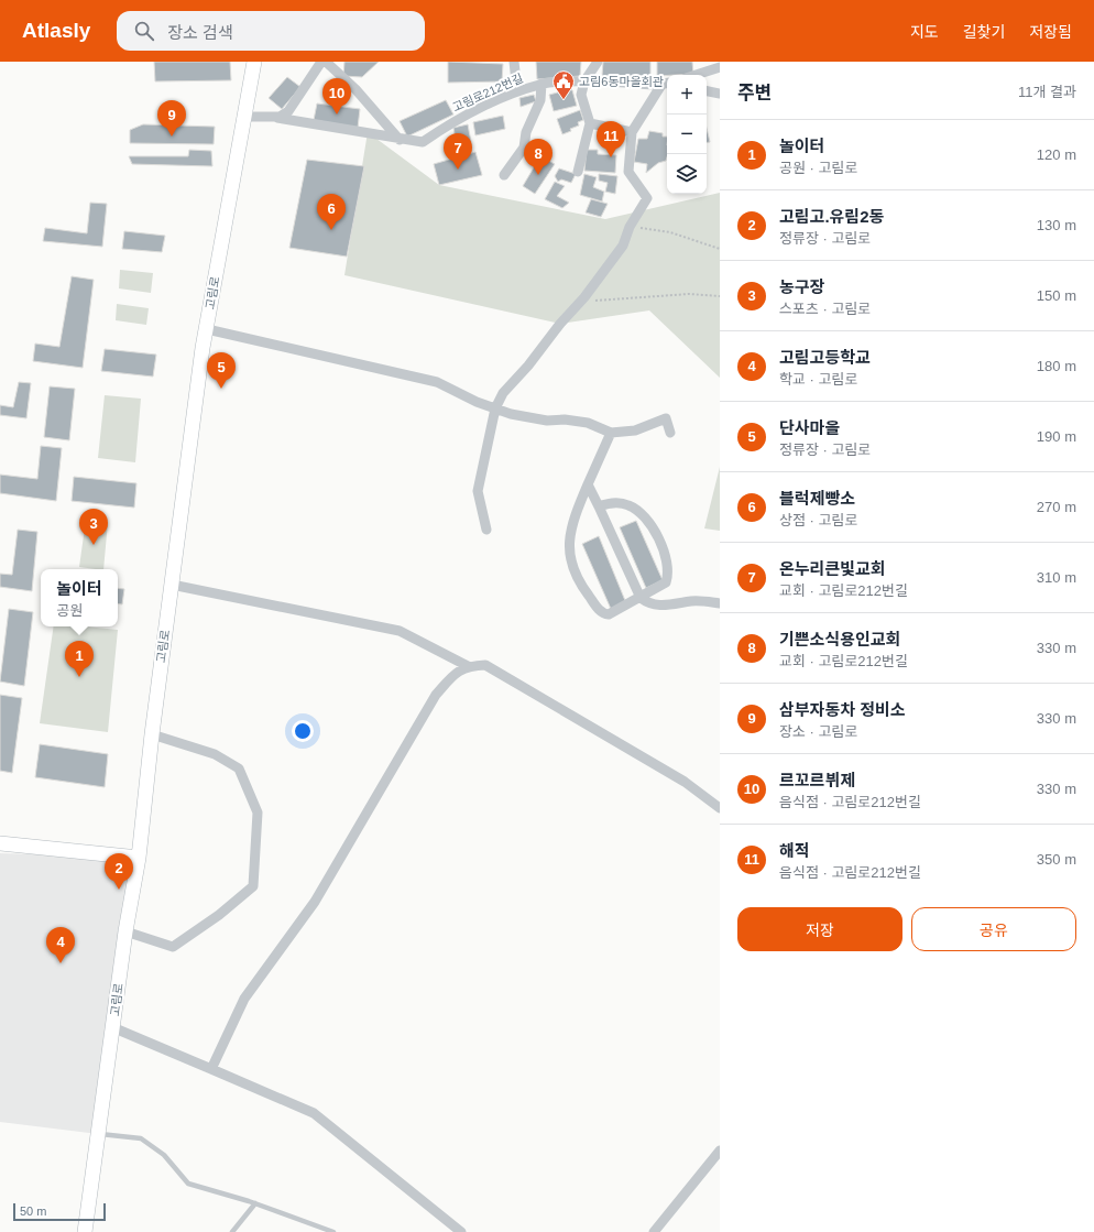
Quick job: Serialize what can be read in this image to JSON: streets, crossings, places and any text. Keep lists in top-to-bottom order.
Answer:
{
  "streets": {
    "street": ["고림로212번길", "고림로"]
  },
  "crossings": [
    ["고림로212번길", "고림로"]
  ],
  "places": {
    "public building": ["고림6동마을회관"]
  },
  "scale_bar": "50 m",
  "page": {
    "header": "Atlasly",
    "search": "장소 검색",
    "nav": ["지도", "길찾기", "저장됨"],
    "heading": ["주변", "11개 결과"],
    "map_buttons": ["+", "−"],
    "pins": [
      "10",
      "9",
      "11",
      "7",
      "8",
      "6",
      "5",
      "3",
      "1",
      "2",
      "4"
    ],
    "list": [
      {
        "mark": "1",
        "name": "놀이터",
        "note": "공원 · 고림로",
        "value": "120 m"
      },
      {
        "mark": "2",
        "name": "고림고.유림2동",
        "note": "정류장 · 고림로",
        "value": "130 m"
      },
      {
        "mark": "3",
        "name": "농구장",
        "note": "스포츠 · 고림로",
        "value": "150 m"
      },
      {
        "mark": "4",
        "name": "고림고등학교",
        "note": "학교 · 고림로",
        "value": "180 m"
      },
      {
        "mark": "5",
        "name": "단사마을",
        "note": "정류장 · 고림로",
        "value": "190 m"
      },
      {
        "mark": "6",
        "name": "블럭제빵소",
        "note": "상점 · 고림로",
        "value": "270 m"
      },
      {
        "mark": "7",
        "name": "온누리큰빛교회",
        "note": "교회 · 고림로212번길",
        "value": "310 m"
      },
      {
        "mark": "8",
        "name": "기쁜소식용인교회",
        "note": "교회 · 고림로212번길",
        "value": "330 m"
      },
      {
        "mark": "9",
        "name": "삼부자동차 정비소",
        "note": "장소 · 고림로",
        "value": "330 m"
      },
      {
        "mark": "10",
        "name": "르꼬르뷔제",
        "note": "음식점 · 고림로212번길",
        "value": "330 m"
      },
      {
        "mark": "11",
        "name": "해적",
        "note": "음식점 · 고림로212번길",
        "value": "350 m"
      }
    ],
    "popup": ["놀이터", "공원"],
    "buttons": ["저장", "공유"],
    "scale": "50 m"
  }
}
